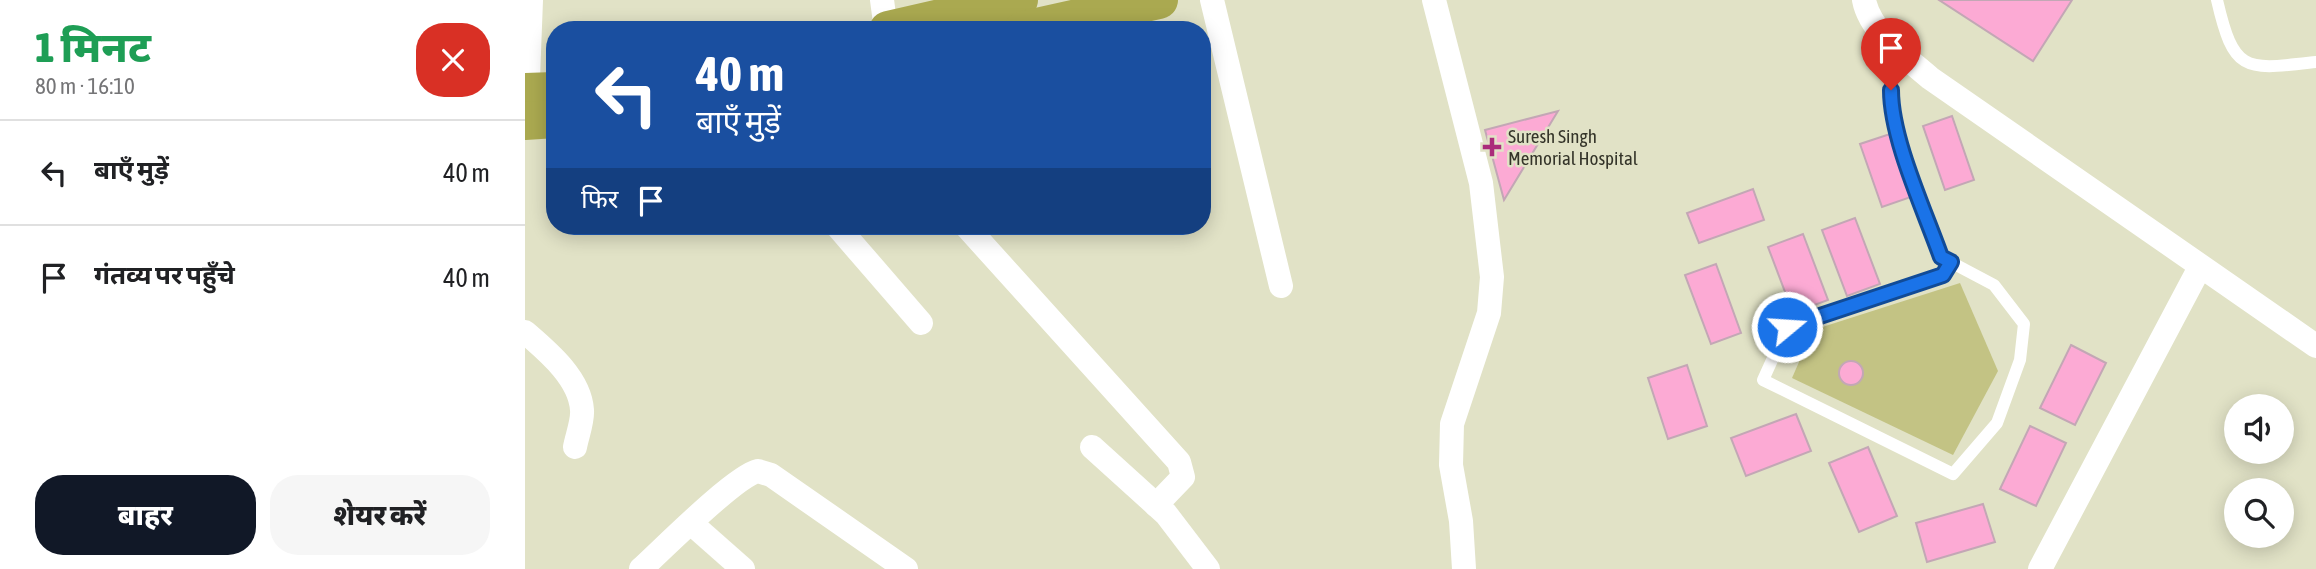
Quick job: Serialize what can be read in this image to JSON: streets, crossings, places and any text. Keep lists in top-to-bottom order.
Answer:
{
  "places": {
    "health": ["Suresh Singh Memorial Hospital"]
  },
  "page": {
    "heading": ["1 मिनट", "80 m · 16:10"],
    "turn": ["40 m", "बाएँ मुड़ें"],
    "list": [
      {
        "name": "बाएँ मुड़ें",
        "value": "40 m"
      },
      {
        "name": "गंतव्य पर पहुँचे",
        "value": "40 m"
      }
    ],
    "then": "फिर",
    "buttons": ["बाहर", "शेयर करें"]
  }
}
